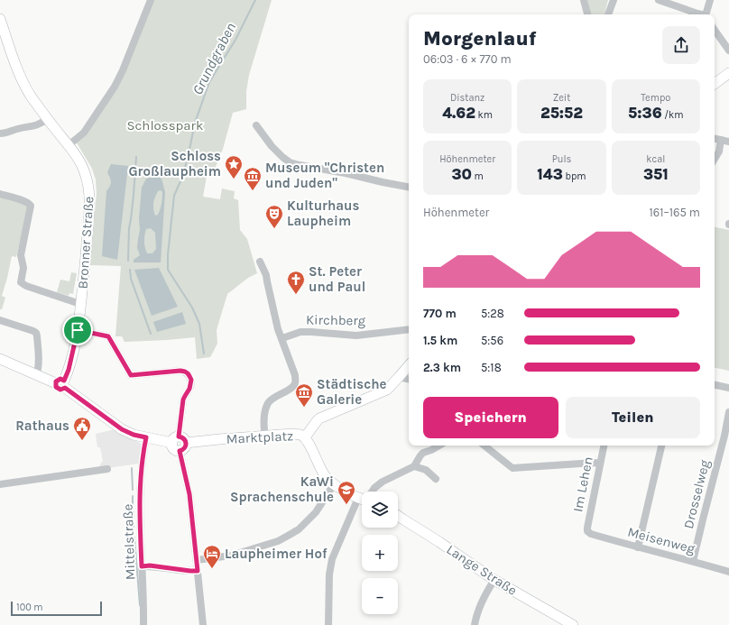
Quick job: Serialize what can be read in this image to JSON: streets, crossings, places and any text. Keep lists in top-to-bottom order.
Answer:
{
  "streets": {
    "street": [
      "Bronner Straße",
      "Kirchberg",
      "Marktplatz",
      "Im Lehen",
      "Drosselweg",
      "Meisenweg",
      "Mittelstraße",
      "Lange Straße"
    ]
  },
  "crossings": [
    ["Bronner Straße", "Marktplatz"],
    ["Marktplatz", "Mittelstraße"],
    ["Im Lehen", "Meisenweg"],
    ["Drosselweg", "Meisenweg"]
  ],
  "water": ["Grundgraben"],
  "parks": ["Schlosspark"],
  "places": {
    "place": ["Schloss Großlaupheim"],
    "museum": ["Museum \"Christen und Juden\"", "Städtische Galerie"],
    "theatre": ["Kulturhaus Laupheim"],
    "church": ["St. Peter und Paul"],
    "public building": ["Rathaus"],
    "school or university": ["KaWi Sprachenschule"],
    "hotel": ["Laupheimer Hof"]
  },
  "scale_bar": "100 m",
  "page": {
    "heading": ["Morgenlauf", "06:03 · 6 × 770 m"],
    "stats": [
      ["Distanz", "4.62 km"],
      ["Zeit", "25:52"],
      ["Tempo", "5:36 /km"],
      ["Höhenmeter", "30 m"],
      ["Puls", "143 bpm"],
      ["kcal", "351"]
    ],
    "chart": ["Höhenmeter", "161–165 m"],
    "list": [
      {
        "name": "770 m",
        "note": "5:28"
      },
      {
        "name": "1.5 km",
        "note": "5:56"
      },
      {
        "name": "2.3 km",
        "note": "5:18"
      }
    ],
    "buttons": ["Speichern", "Teilen"],
    "map_buttons": ["+", "−"],
    "scale": "100 m"
  }
}
